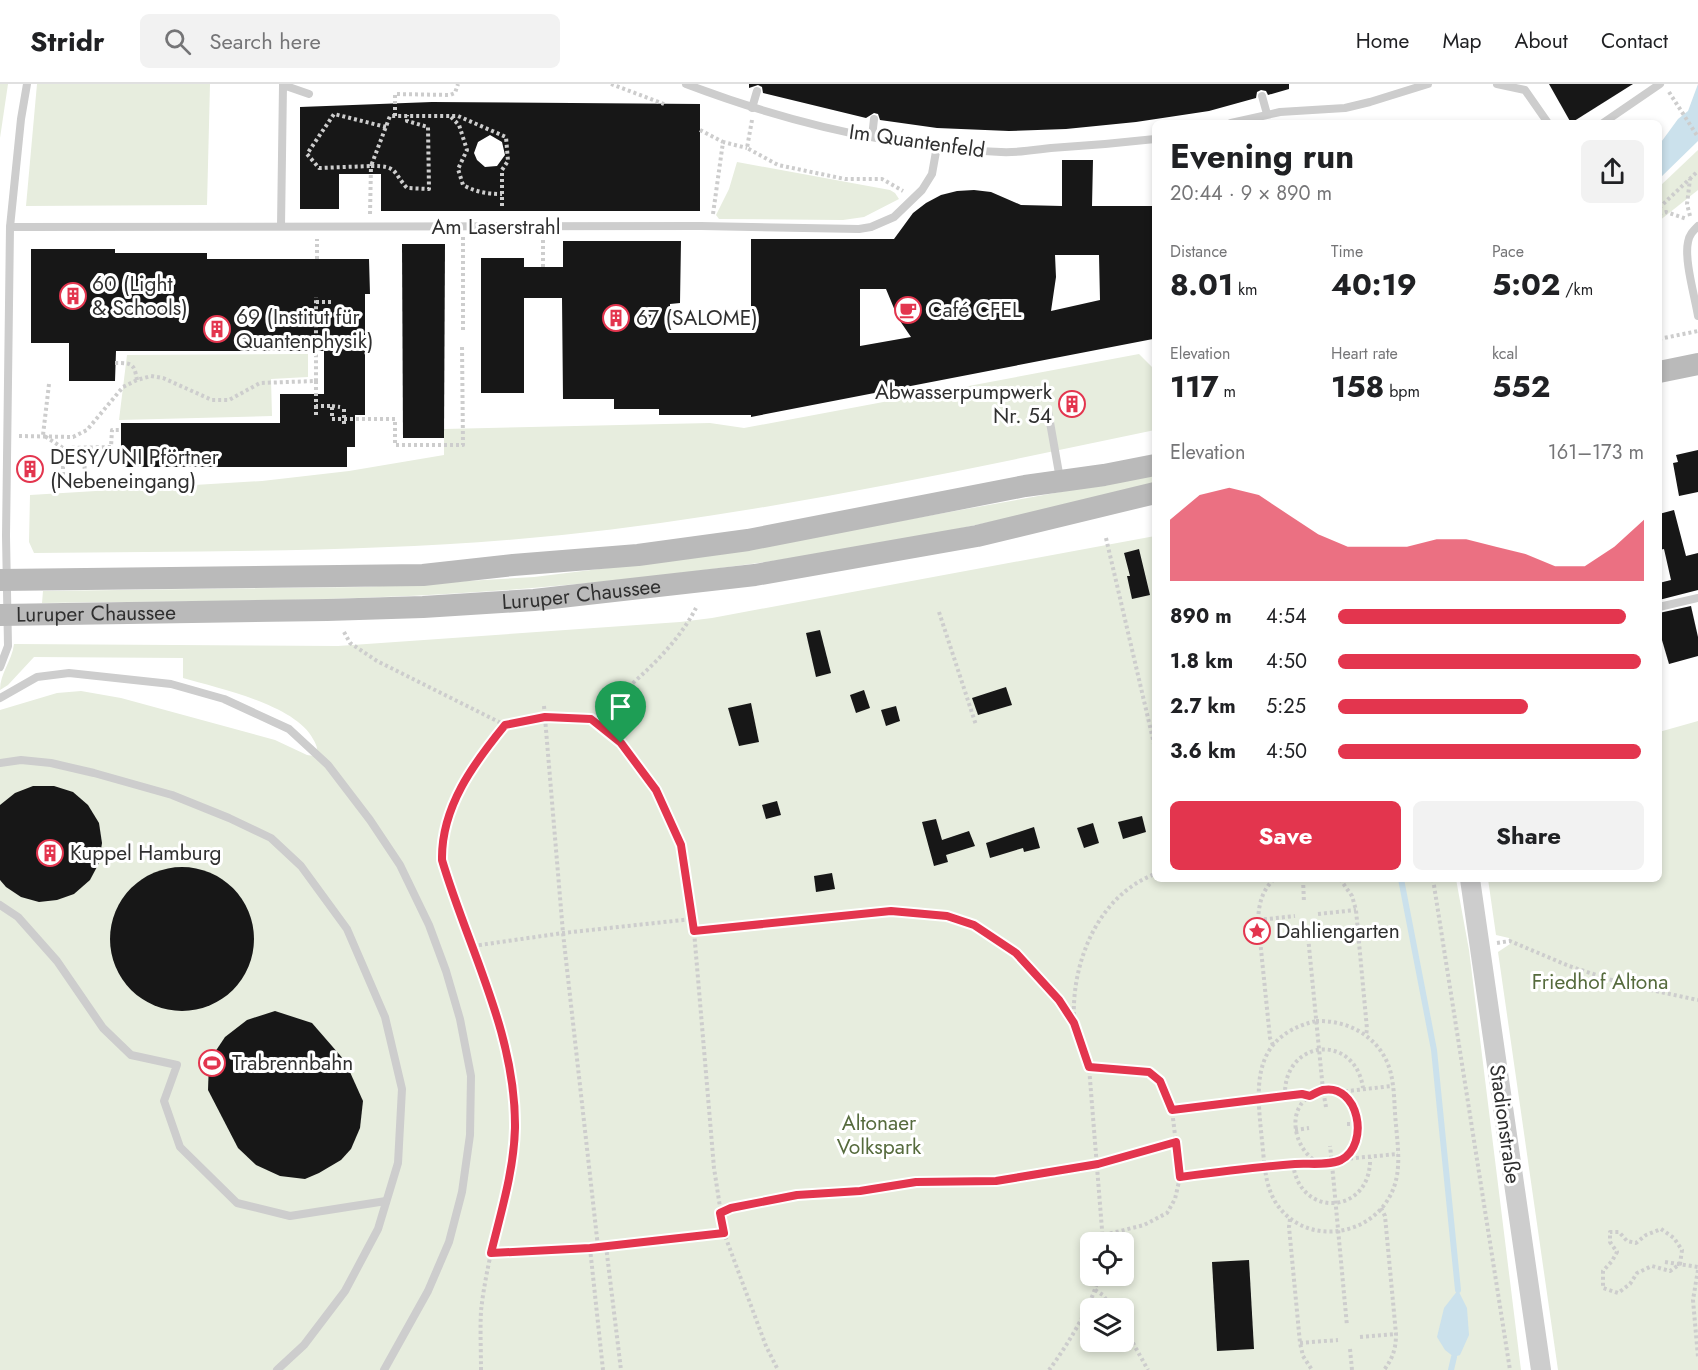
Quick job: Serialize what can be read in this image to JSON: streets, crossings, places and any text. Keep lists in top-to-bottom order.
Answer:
{
  "streets": {
    "main road": ["Luruper Chaussee"],
    "street": ["Stadionstraße"],
    "lane": ["Im Quantenfeld", "Am Laserstrahl"]
  },
  "crossings": [
    ["Im Quantenfeld", "Am Laserstrahl"]
  ],
  "parks": ["Friedhof Altona", "Altonaer Volkspark"],
  "places": {
    "building": [
      "60 (Light & Schools)",
      "67 (SALOME)",
      "69 (Institut für Quantenphysik)",
      "Abwasserpumpwerk Nr. 54",
      "DESY/UNI Pförtner (Nebeneingang)",
      "Kuppel Hamburg"
    ],
    "cafe": ["Café CFEL"],
    "place": ["Dahliengarten"],
    "sports": ["Trabrennbahn"]
  },
  "page": {
    "header": "Stridr",
    "search": "Search here",
    "nav": [
      "Home",
      "Map",
      "About",
      "Contact"
    ],
    "heading": ["Evening run", "20:44 · 9 × 890 m"],
    "stats": [
      ["Distance", "8.01 km"],
      ["Time", "40:19"],
      ["Pace", "5:02 /km"],
      ["Elevation", "117 m"],
      ["Heart rate", "158 bpm"],
      ["kcal", "552"]
    ],
    "chart": ["Elevation", "161–173 m"],
    "list": [
      {
        "name": "890 m",
        "note": "4:54"
      },
      {
        "name": "1.8 km",
        "note": "4:50"
      },
      {
        "name": "2.7 km",
        "note": "5:25"
      },
      {
        "name": "3.6 km",
        "note": "4:50"
      }
    ],
    "buttons": ["Save", "Share"]
  }
}
